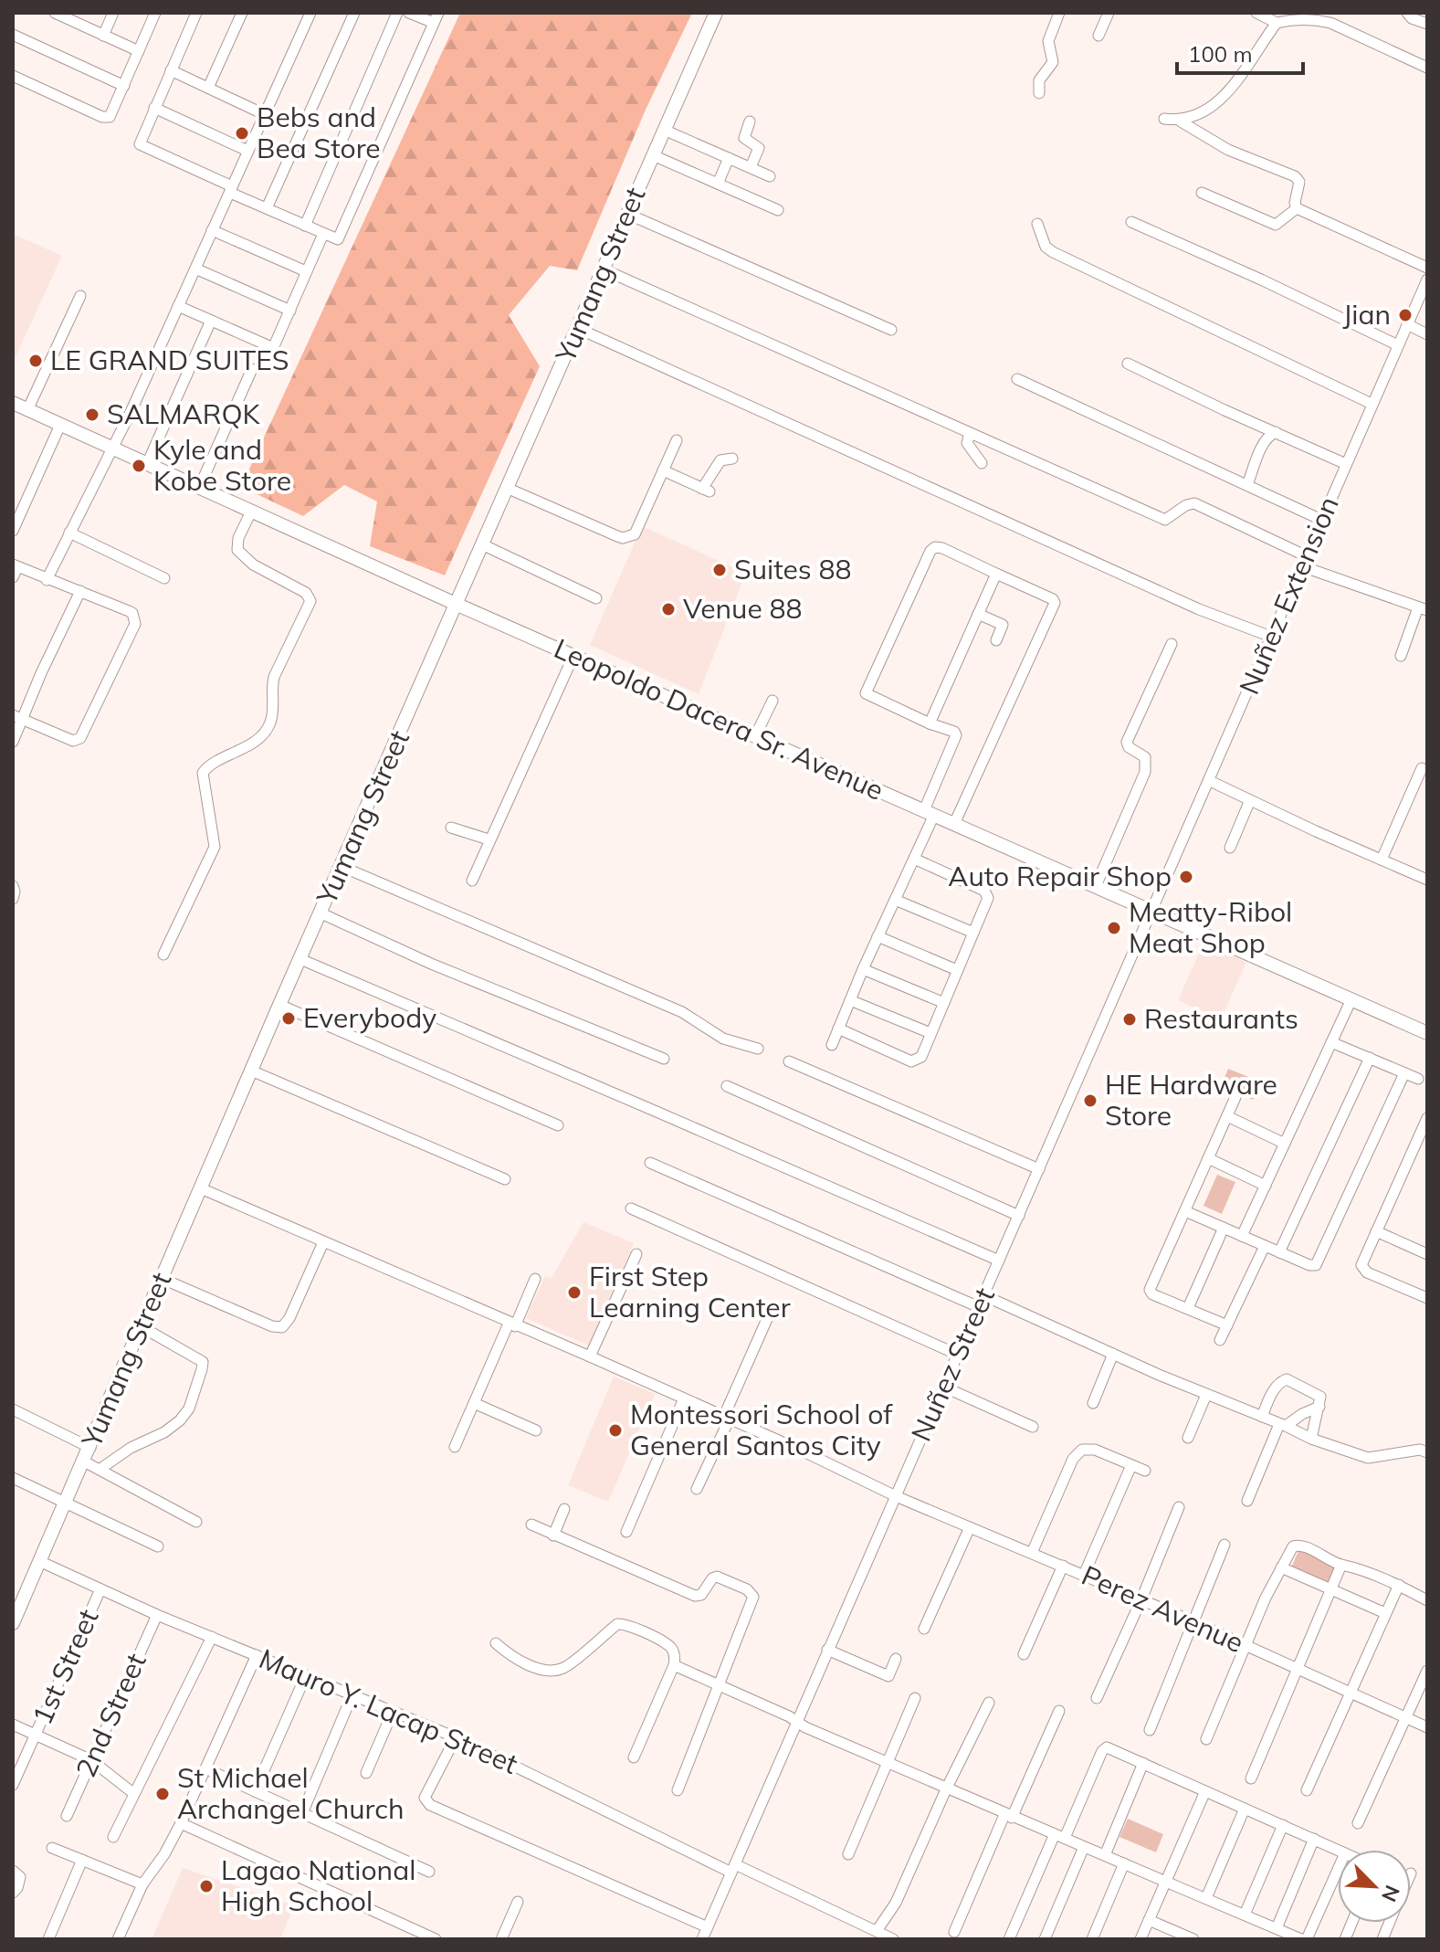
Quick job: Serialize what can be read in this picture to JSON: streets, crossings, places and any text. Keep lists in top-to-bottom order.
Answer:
{
  "streets": {
    "main road": ["Yumang Street", "Leopoldo Dacera Sr. Avenue"],
    "street": [
      "Nuñez Extension",
      "Nuñez Street",
      "Perez Avenue",
      "1st Street",
      "Mauro Y. Lacap Street",
      "2nd Street"
    ]
  },
  "crossings": [
    ["Yumang Street", "Leopoldo Dacera Sr. Avenue"],
    ["Yumang Street", "Perez Avenue"],
    ["Yumang Street", "Mauro Y. Lacap Street"],
    ["Nuñez Extension", "Leopoldo Dacera Sr. Avenue"],
    ["Nuñez Extension", "Nuñez Street"],
    ["Leopoldo Dacera Sr. Avenue", "Nuñez Street"],
    ["Nuñez Street", "Perez Avenue"],
    ["Nuñez Street", "Mauro Y. Lacap Street"],
    ["1st Street", "Mauro Y. Lacap Street"],
    ["Mauro Y. Lacap Street", "2nd Street"]
  ],
  "places": [
    "Bebs and Bea Store",
    "Jian",
    "LE GRAND SUITES",
    "SALMARQK",
    "Kyle and Kobe Store",
    "Suites 88",
    "Venue 88",
    "Auto Repair Shop",
    "Meatty-Ribol Meat Shop",
    "Everybody",
    "Restaurants",
    "HE Hardware Store",
    "First Step Learning Center",
    "Montessori School of General Santos City",
    "St Michael Archangel Church",
    "Lagao National High School"
  ],
  "scale_bar": "100 m",
  "north": "bottom right"
}
